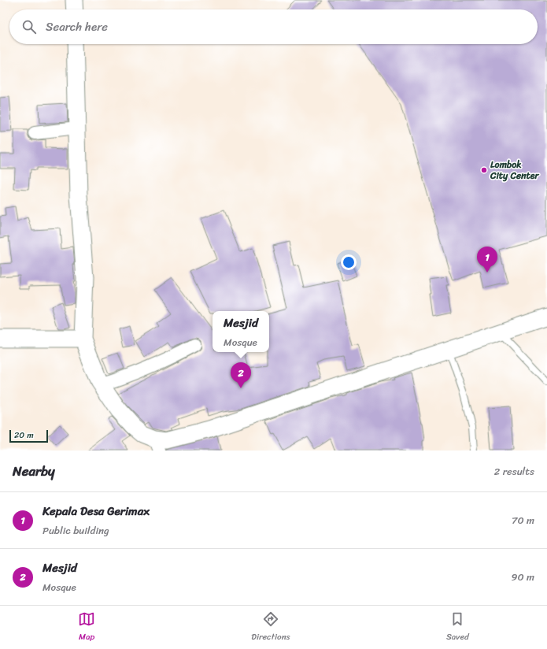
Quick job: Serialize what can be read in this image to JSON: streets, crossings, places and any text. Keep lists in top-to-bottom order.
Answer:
{
  "places": ["Lombok City Center"],
  "scale_bar": "20 m",
  "page": {
    "search": "Search here",
    "pins": ["1", "2"],
    "popup": ["Mesjid", "Mosque"],
    "scale": "20 m",
    "heading": ["Nearby", "2 results"],
    "list": [
      {
        "mark": "1",
        "name": "Kepala Desa Gerimax",
        "note": "Public building",
        "value": "70 m"
      },
      {
        "mark": "2",
        "name": "Mesjid",
        "note": "Mosque",
        "value": "90 m"
      }
    ],
    "nav": ["Map", "Directions", "Saved"]
  }
}
